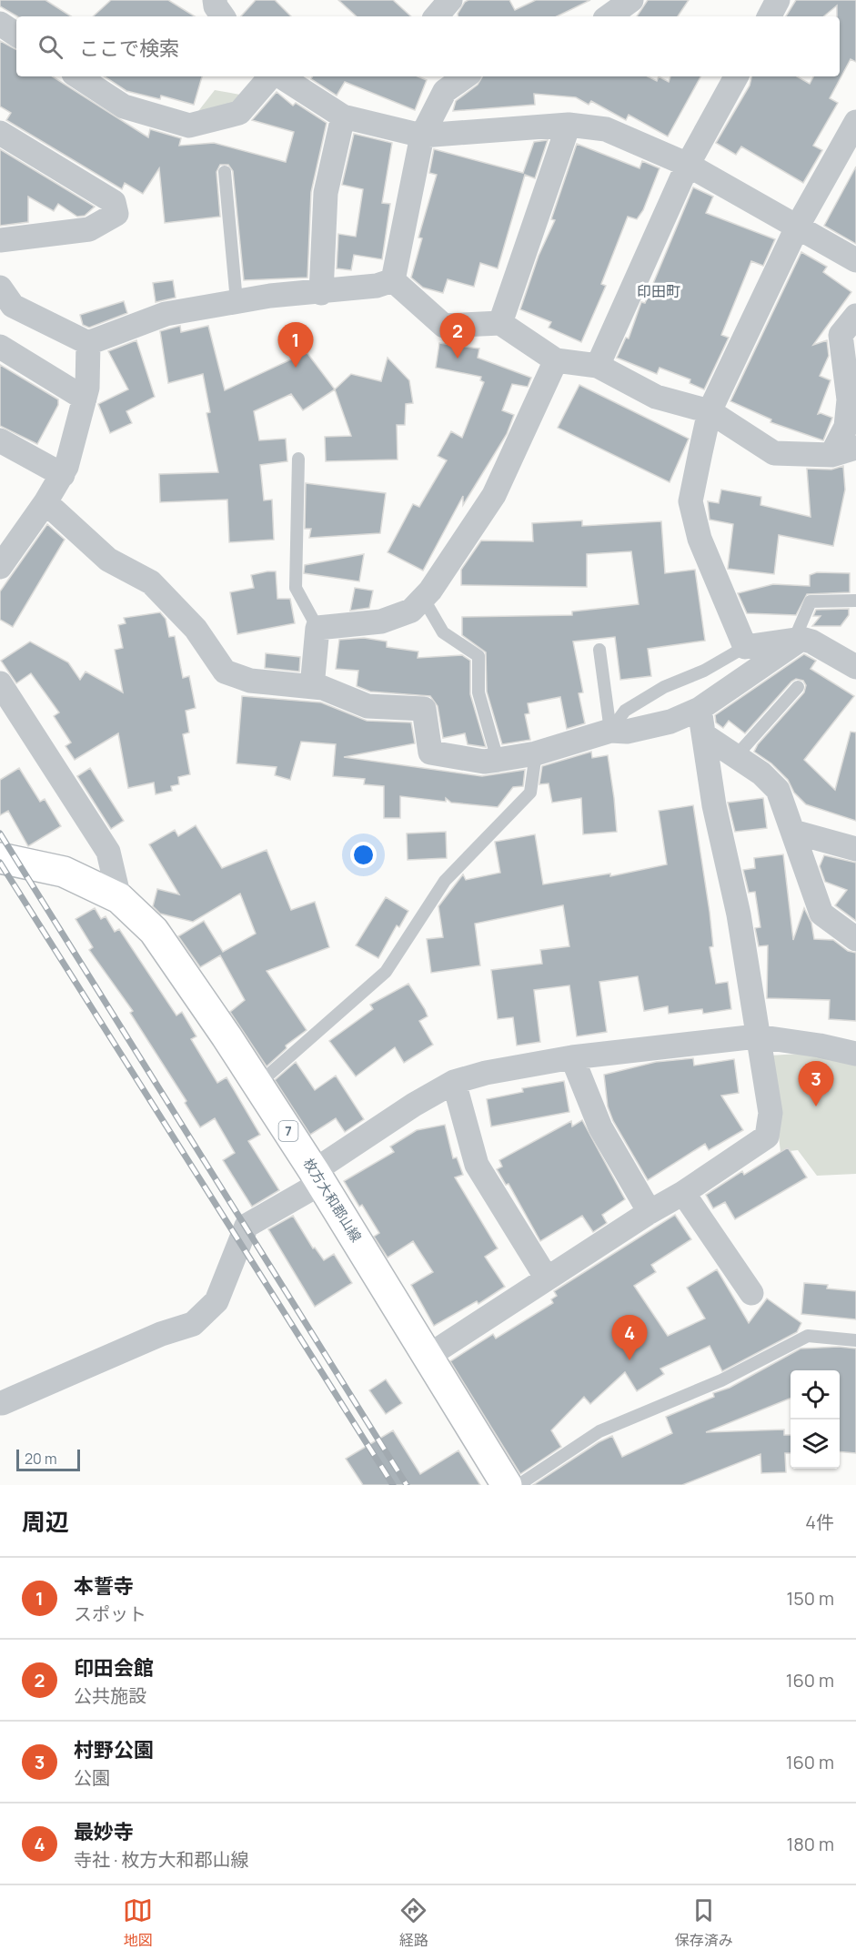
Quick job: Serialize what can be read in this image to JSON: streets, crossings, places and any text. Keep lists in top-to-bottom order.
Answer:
{
  "streets": {
    "main road": ["7", "枚方大和郡山線"]
  },
  "districts": ["印田町"],
  "scale_bar": "20 m",
  "page": {
    "search": "ここで検索",
    "pins": [
      "2",
      "1",
      "3",
      "4"
    ],
    "scale": "20 m",
    "heading": ["周辺", "4件"],
    "list": [
      {
        "mark": "1",
        "name": "本誓寺",
        "note": "スポット",
        "value": "150 m"
      },
      {
        "mark": "2",
        "name": "印田会館",
        "note": "公共施設",
        "value": "160 m"
      },
      {
        "mark": "3",
        "name": "村野公園",
        "note": "公園",
        "value": "160 m"
      },
      {
        "mark": "4",
        "name": "最妙寺",
        "note": "寺社 · 枚方大和郡山線",
        "value": "180 m"
      }
    ],
    "nav": ["地図", "経路", "保存済み"]
  }
}
